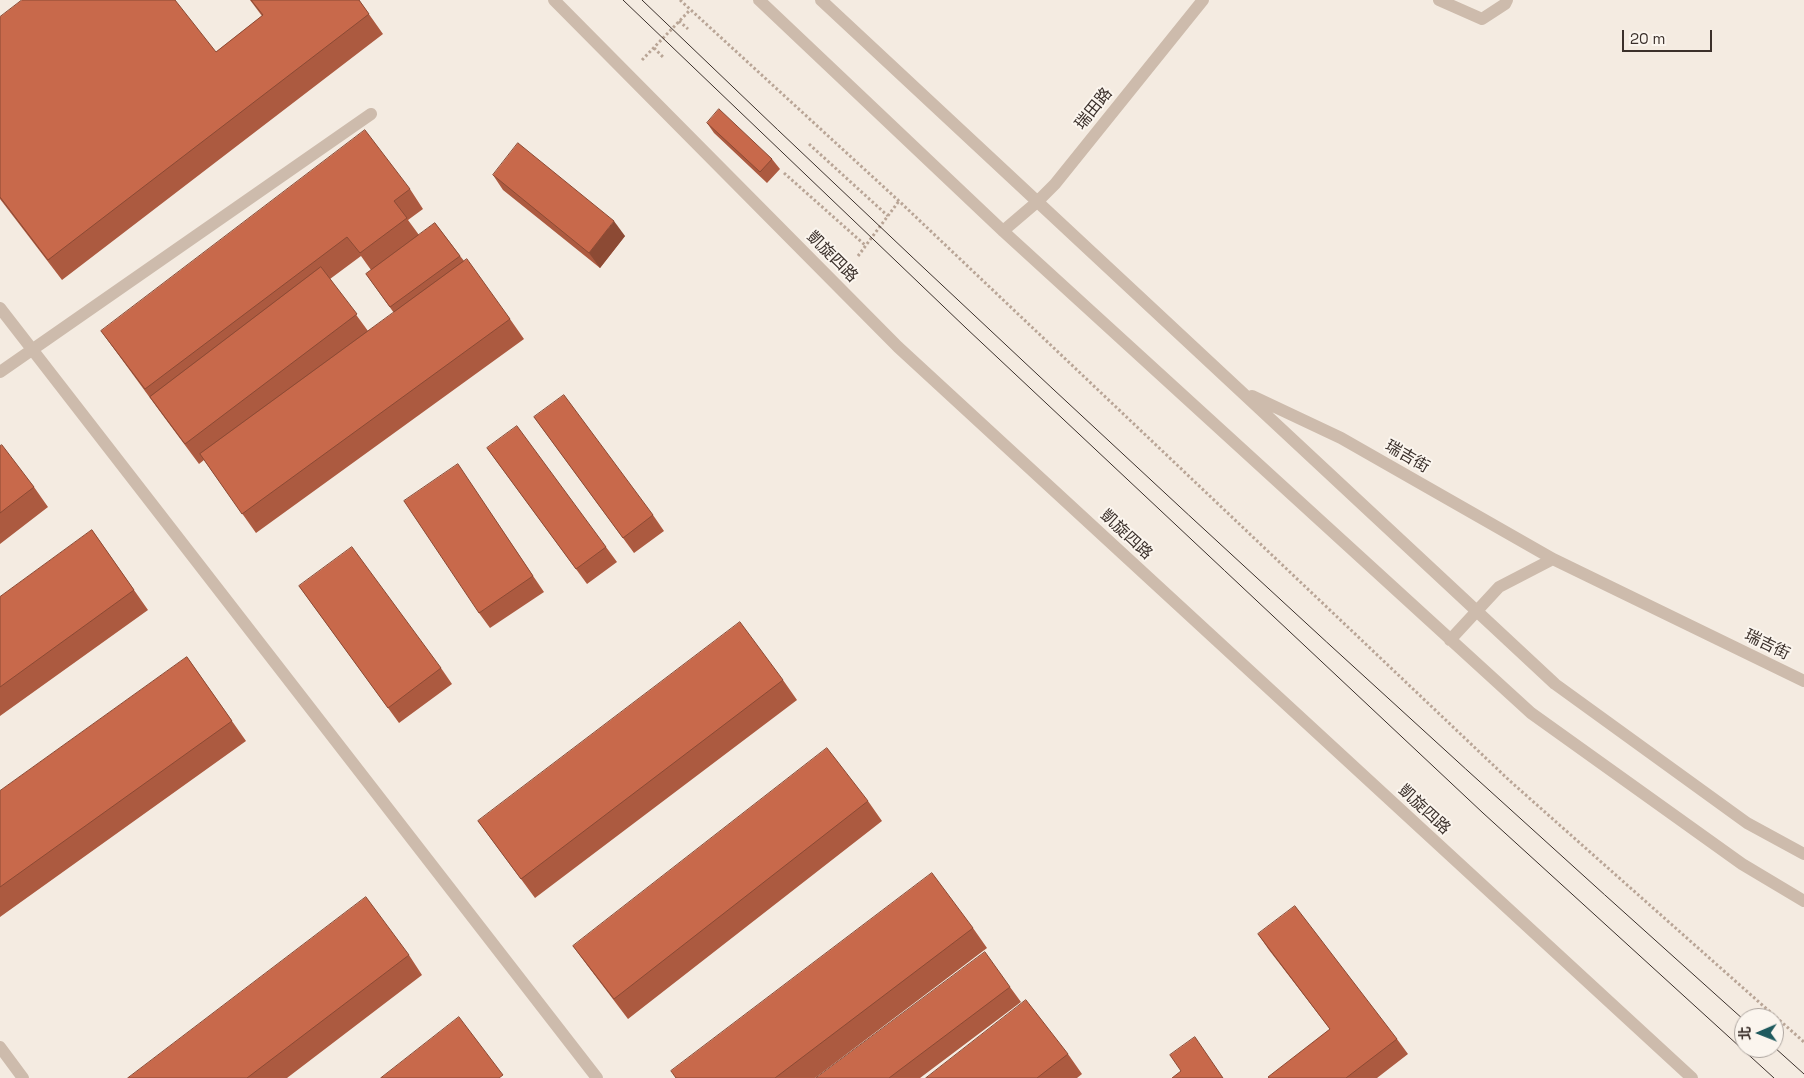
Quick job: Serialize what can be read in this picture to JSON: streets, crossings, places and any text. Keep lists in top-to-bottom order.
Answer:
{
  "streets": {
    "street": ["瑞田路", "凱旋四路", "瑞吉街"]
  },
  "scale_bar": "20 m",
  "north": "left"
}
